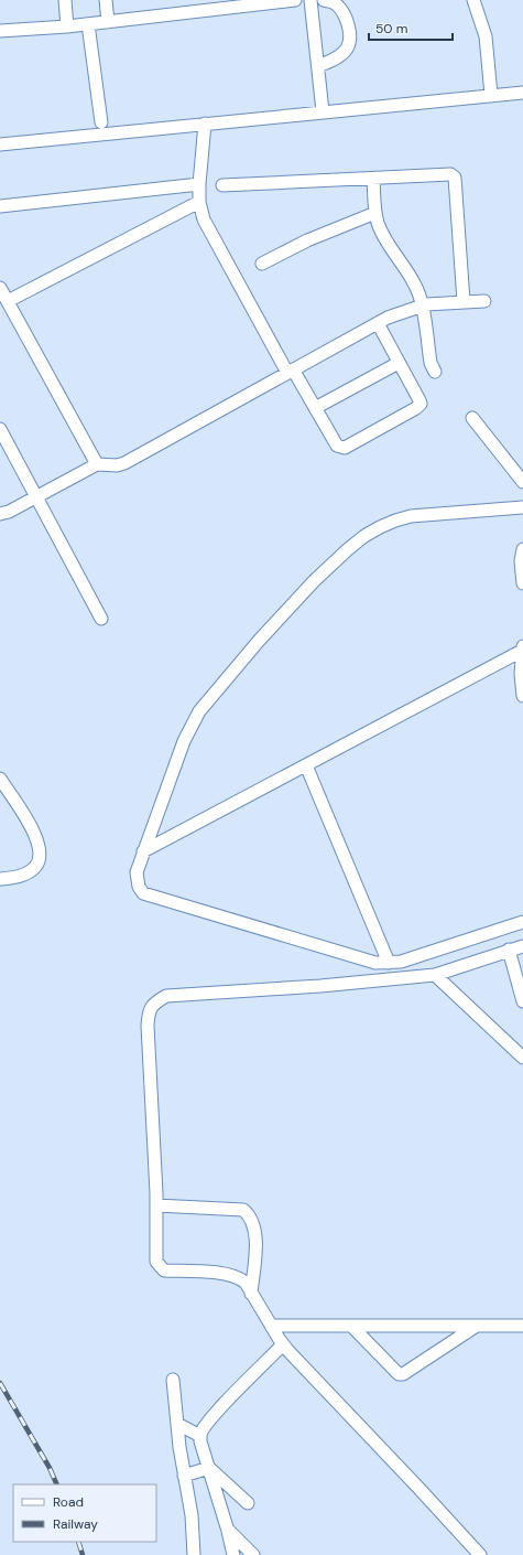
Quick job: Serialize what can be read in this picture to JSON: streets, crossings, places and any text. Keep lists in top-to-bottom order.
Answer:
{
  "legend": ["Road", "Railway"],
  "scale_bar": "50 m"
}
